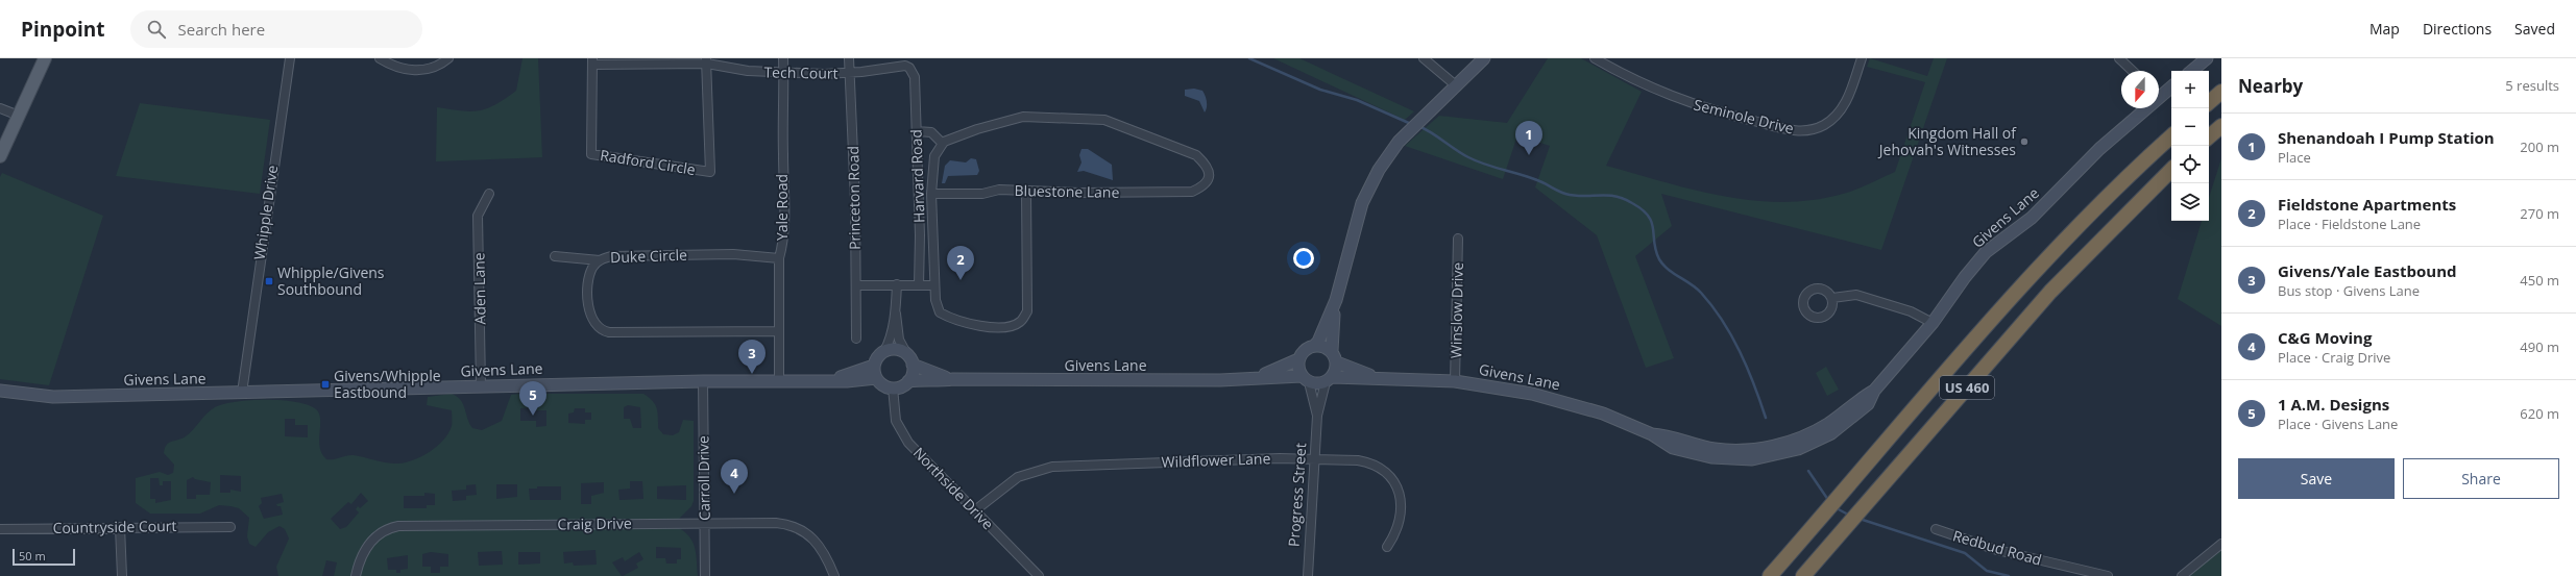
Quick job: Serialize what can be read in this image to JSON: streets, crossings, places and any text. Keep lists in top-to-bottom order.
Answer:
{
  "streets": {
    "highway": ["US 460"],
    "street": [
      "Tech Court",
      "Seminole Drive",
      "Radford Circle",
      "Harvard Road",
      "Bluestone Lane",
      "Princeton Road",
      "Yale Road",
      "Whipple Drive",
      "Givens Lane",
      "Duke Circle",
      "Aden Lane",
      "Winslow Drive",
      "Wildflower Lane",
      "Carroll Drive",
      "Northside Drive",
      "Progress Street",
      "Craig Drive",
      "Countryside Court",
      "Redbud Road"
    ]
  },
  "crossings": [
    ["Tech Court", "Radford Circle"],
    ["Tech Court", "Harvard Road"],
    ["Tech Court", "Princeton Road"],
    ["Tech Court", "Yale Road"],
    ["Yale Road", "Givens Lane"],
    ["Yale Road", "Duke Circle"],
    ["Whipple Drive", "Givens Lane"],
    ["Givens Lane", "Aden Lane"],
    ["Givens Lane", "Winslow Drive"],
    ["Givens Lane", "Carroll Drive"],
    ["Givens Lane", "Northside Drive"],
    ["Givens Lane", "Progress Street"],
    ["Wildflower Lane", "Northside Drive"],
    ["Wildflower Lane", "Progress Street"],
    ["Carroll Drive", "Craig Drive"]
  ],
  "places": {
    "other": ["Kingdom Hall of Jehovah's Witnesses"],
    "transit": ["Whipple/Givens Southbound", "Givens/Whipple Eastbound"]
  },
  "scale_bar": "50 m",
  "north": "bottom",
  "page": {
    "header": "Pinpoint",
    "search": "Search here",
    "nav": ["Map", "Directions", "Saved"],
    "heading": ["Nearby", "5 results"],
    "map_buttons": ["+", "−"],
    "list": [
      {
        "mark": "1",
        "name": "Shenandoah I Pump Station",
        "note": "Place",
        "value": "200 m"
      },
      {
        "mark": "2",
        "name": "Fieldstone Apartments",
        "note": "Place · Fieldstone Lane",
        "value": "270 m"
      },
      {
        "mark": "3",
        "name": "Givens/Yale Eastbound",
        "note": "Bus stop · Givens Lane",
        "value": "450 m"
      },
      {
        "mark": "4",
        "name": "C&G Moving",
        "note": "Place · Craig Drive",
        "value": "490 m"
      },
      {
        "mark": "5",
        "name": "1 A.M. Designs",
        "note": "Place · Givens Lane",
        "value": "620 m"
      }
    ],
    "pins": [
      "1",
      "2",
      "3",
      "5",
      "4"
    ],
    "buttons": ["Save", "Share"],
    "scale": "50 m"
  }
}
